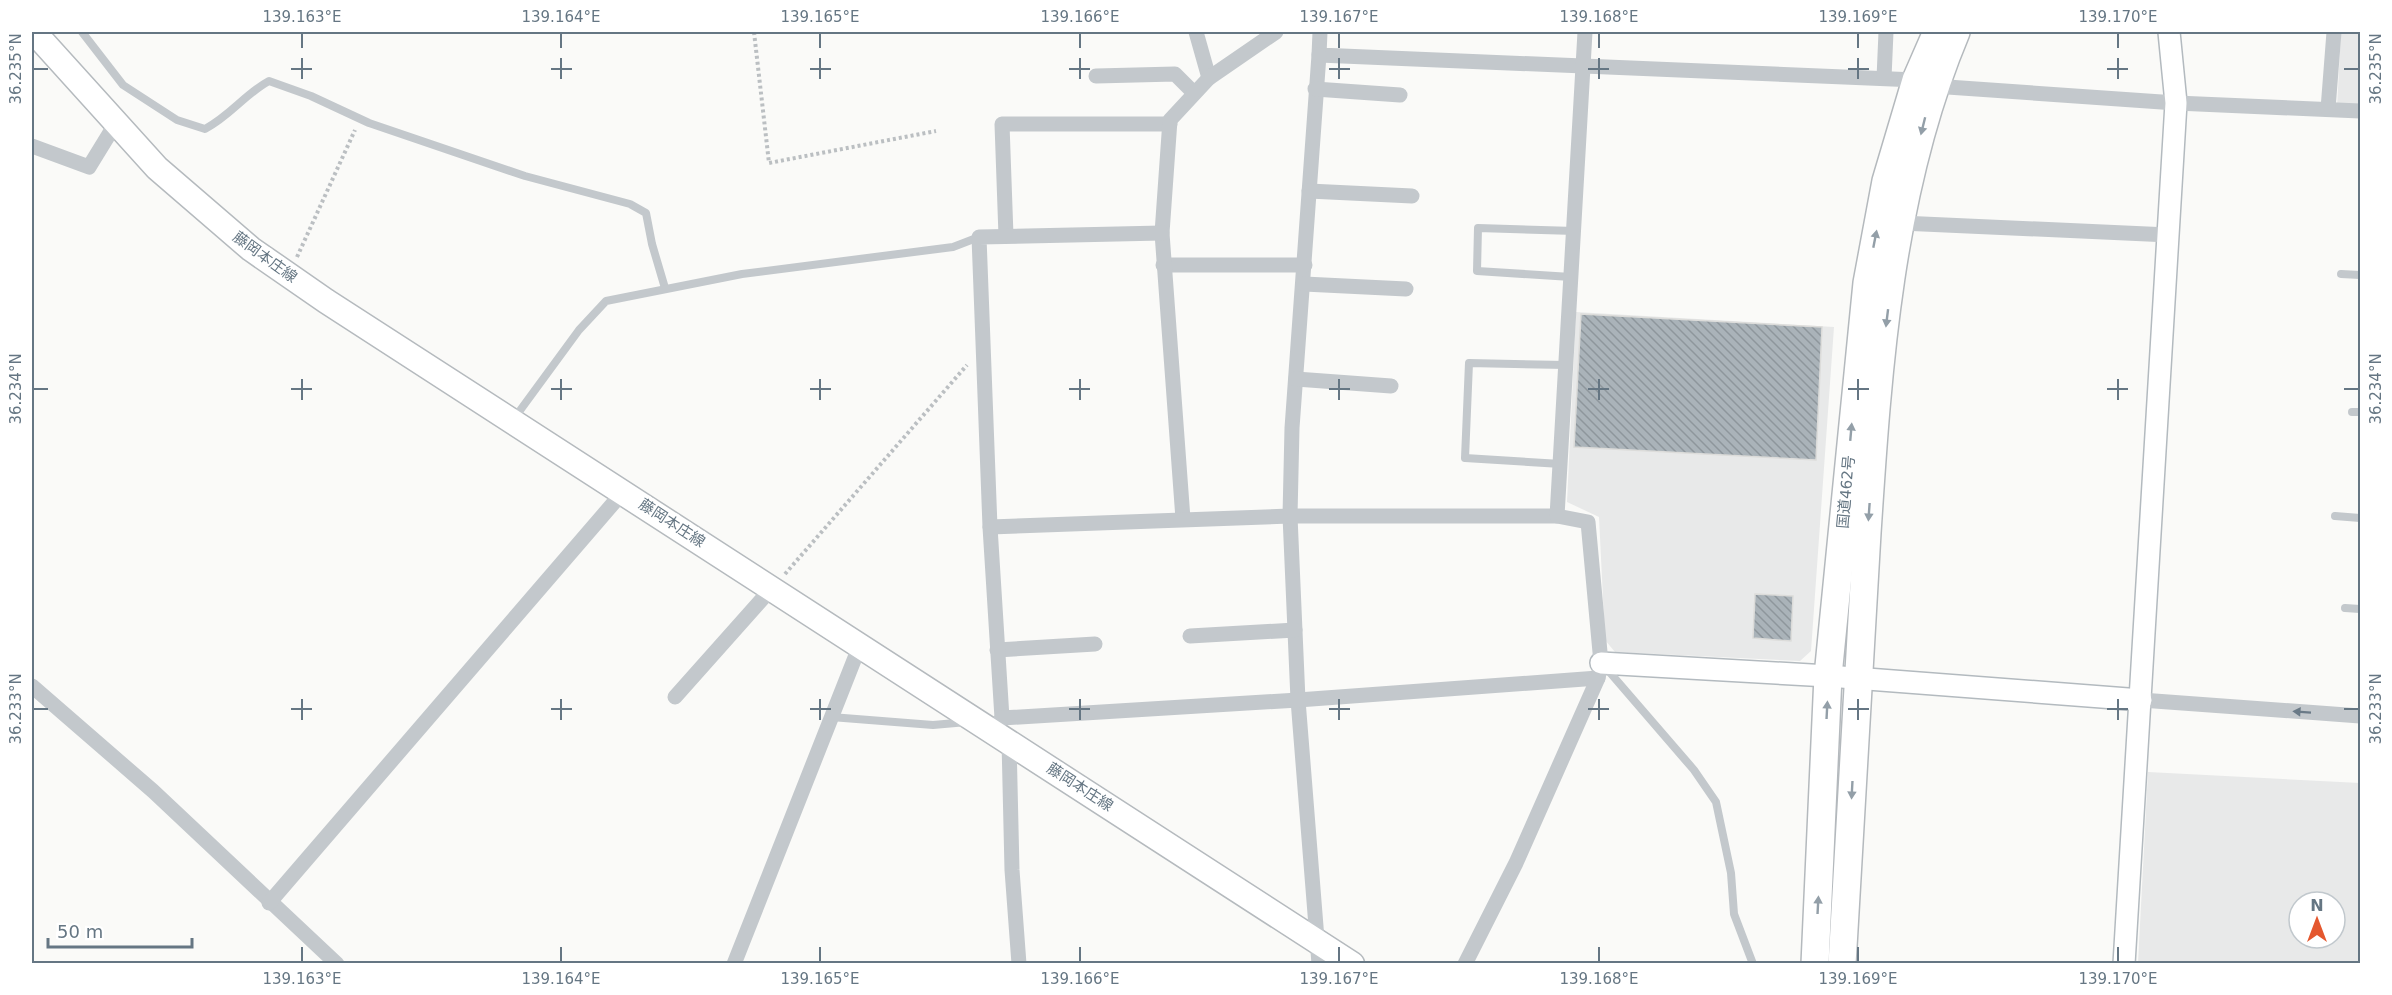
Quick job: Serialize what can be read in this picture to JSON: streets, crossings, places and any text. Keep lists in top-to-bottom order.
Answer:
{
  "streets": {
    "highway": ["国道462号"],
    "main road": ["藤岡本庄線"]
  },
  "scale_bar": "50 m",
  "north": "top",
  "coordinates": [
    "139.163°E",
    "139.164°E",
    "139.165°E",
    "139.166°E",
    "139.167°E",
    "139.168°E",
    "139.169°E",
    "139.170°E",
    "36.235°N",
    "36.234°N",
    "36.233°N"
  ]
}
